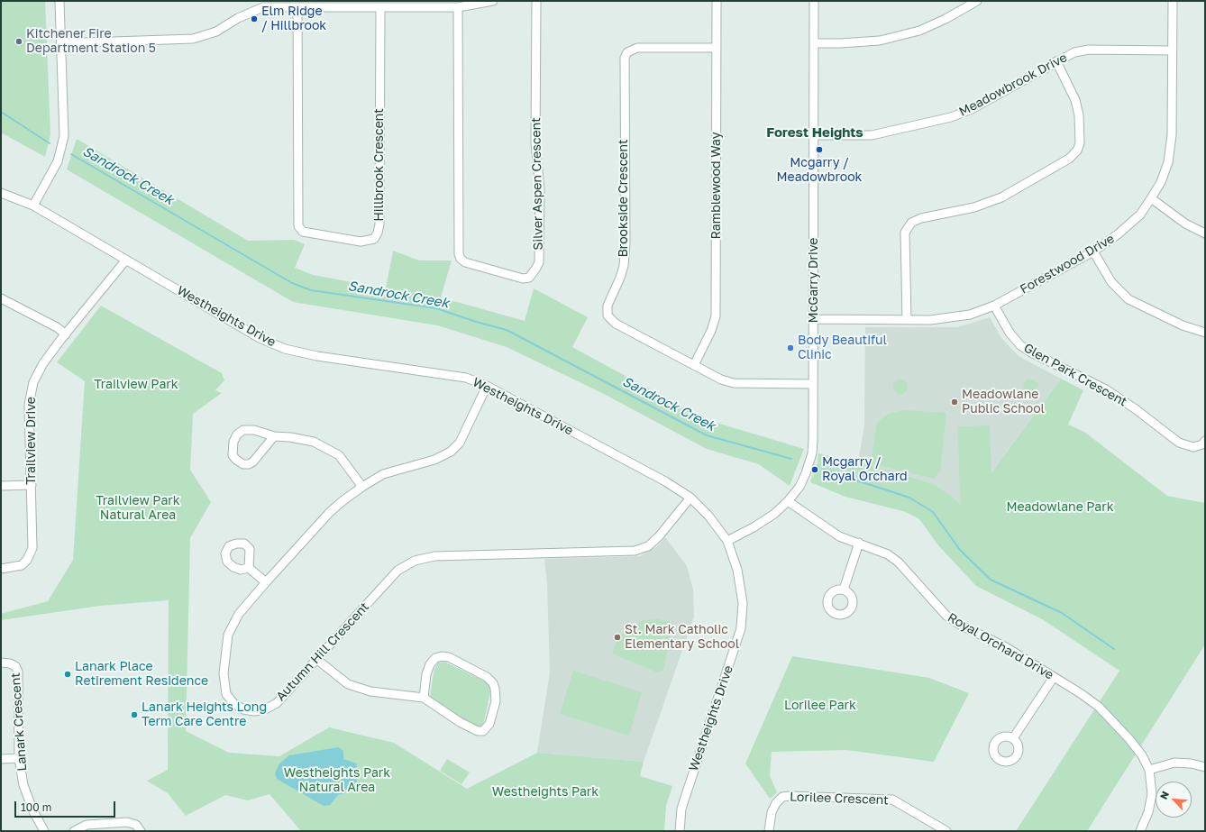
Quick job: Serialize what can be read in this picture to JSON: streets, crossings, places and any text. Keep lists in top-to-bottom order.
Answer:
{
  "streets": {
    "street": [
      "Meadowbrook Drive",
      "Hillbrook Crescent",
      "Silver Aspen Crescent",
      "Ramblewood Way",
      "Brookside Crescent",
      "Forestwood Drive",
      "McGarry Drive",
      "Westheights Drive",
      "Glen Park Crescent",
      "Trailview Drive",
      "Royal Orchard Drive",
      "Autumn Hill Crescent",
      "Lanark Crescent",
      "Lorilee Crescent"
    ]
  },
  "crossings": [
    ["Meadowbrook Drive", "Forestwood Drive"],
    ["Meadowbrook Drive", "McGarry Drive"],
    ["Ramblewood Way", "Brookside Crescent"],
    ["Brookside Crescent", "McGarry Drive"],
    ["Forestwood Drive", "McGarry Drive"],
    ["Forestwood Drive", "Glen Park Crescent"],
    ["McGarry Drive", "Westheights Drive"],
    ["McGarry Drive", "Royal Orchard Drive"],
    ["Westheights Drive", "Trailview Drive"],
    ["Westheights Drive", "Autumn Hill Crescent"]
  ],
  "districts": ["Forest Heights"],
  "water": ["Sandrock Creek"],
  "parks": [
    "Trailview Park",
    "Trailview Park Natural Area",
    "Meadowlane Park",
    "Lorilee Park",
    "Westheights Park Natural Area",
    "Westheights Park"
  ],
  "places": [
    "Elm Ridge / Hillbrook",
    "Kitchener Fire Department Station 5",
    "Mcgarry / Meadowbrook",
    "Body Beautiful Clinic",
    "Meadowlane Public School",
    "Mcgarry / Royal Orchard",
    "St. Mark Catholic Elementary School",
    "Lanark Place Retirement Residence",
    "Lanark Heights Long Term Care Centre"
  ],
  "scale_bar": "100 m",
  "north": "top left"
}
